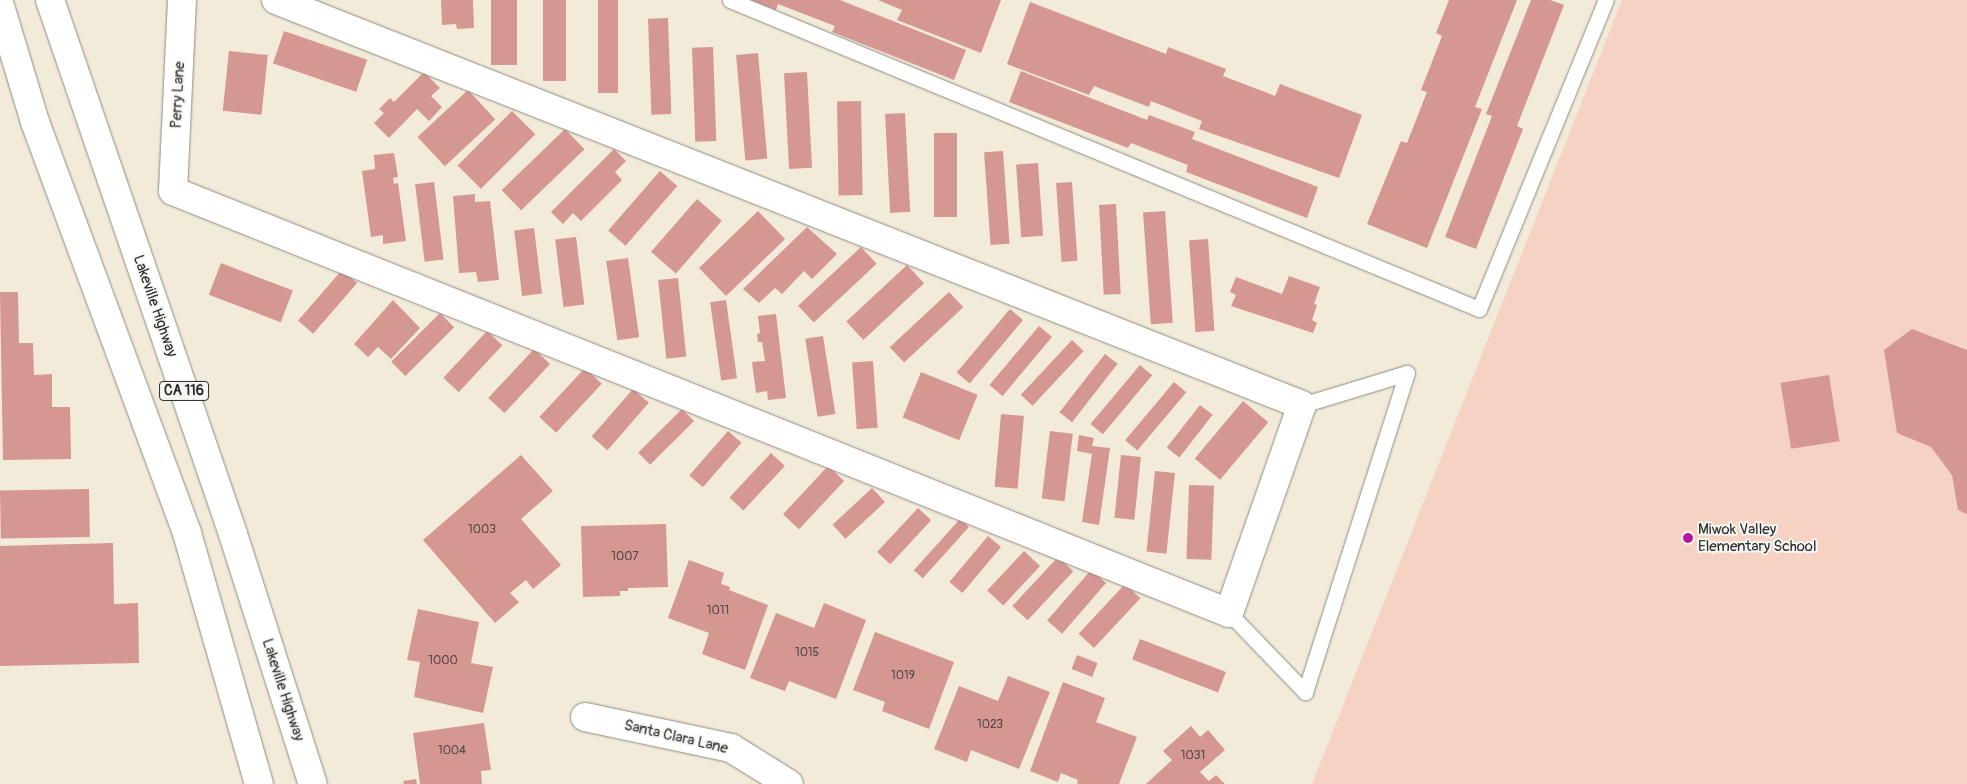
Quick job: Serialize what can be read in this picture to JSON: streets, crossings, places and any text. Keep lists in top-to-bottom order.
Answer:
{
  "streets": {
    "street": [
      "Perry Lane",
      "Lakeville Highway",
      "CA 116",
      "Santa Clara Lane"
    ]
  },
  "places": ["Miwok Valley Elementary School"],
  "house_numbers": [
    "1003",
    "1007",
    "1011",
    "1015",
    "1000",
    "1019",
    "1023",
    "1004",
    "1031"
  ]
}
